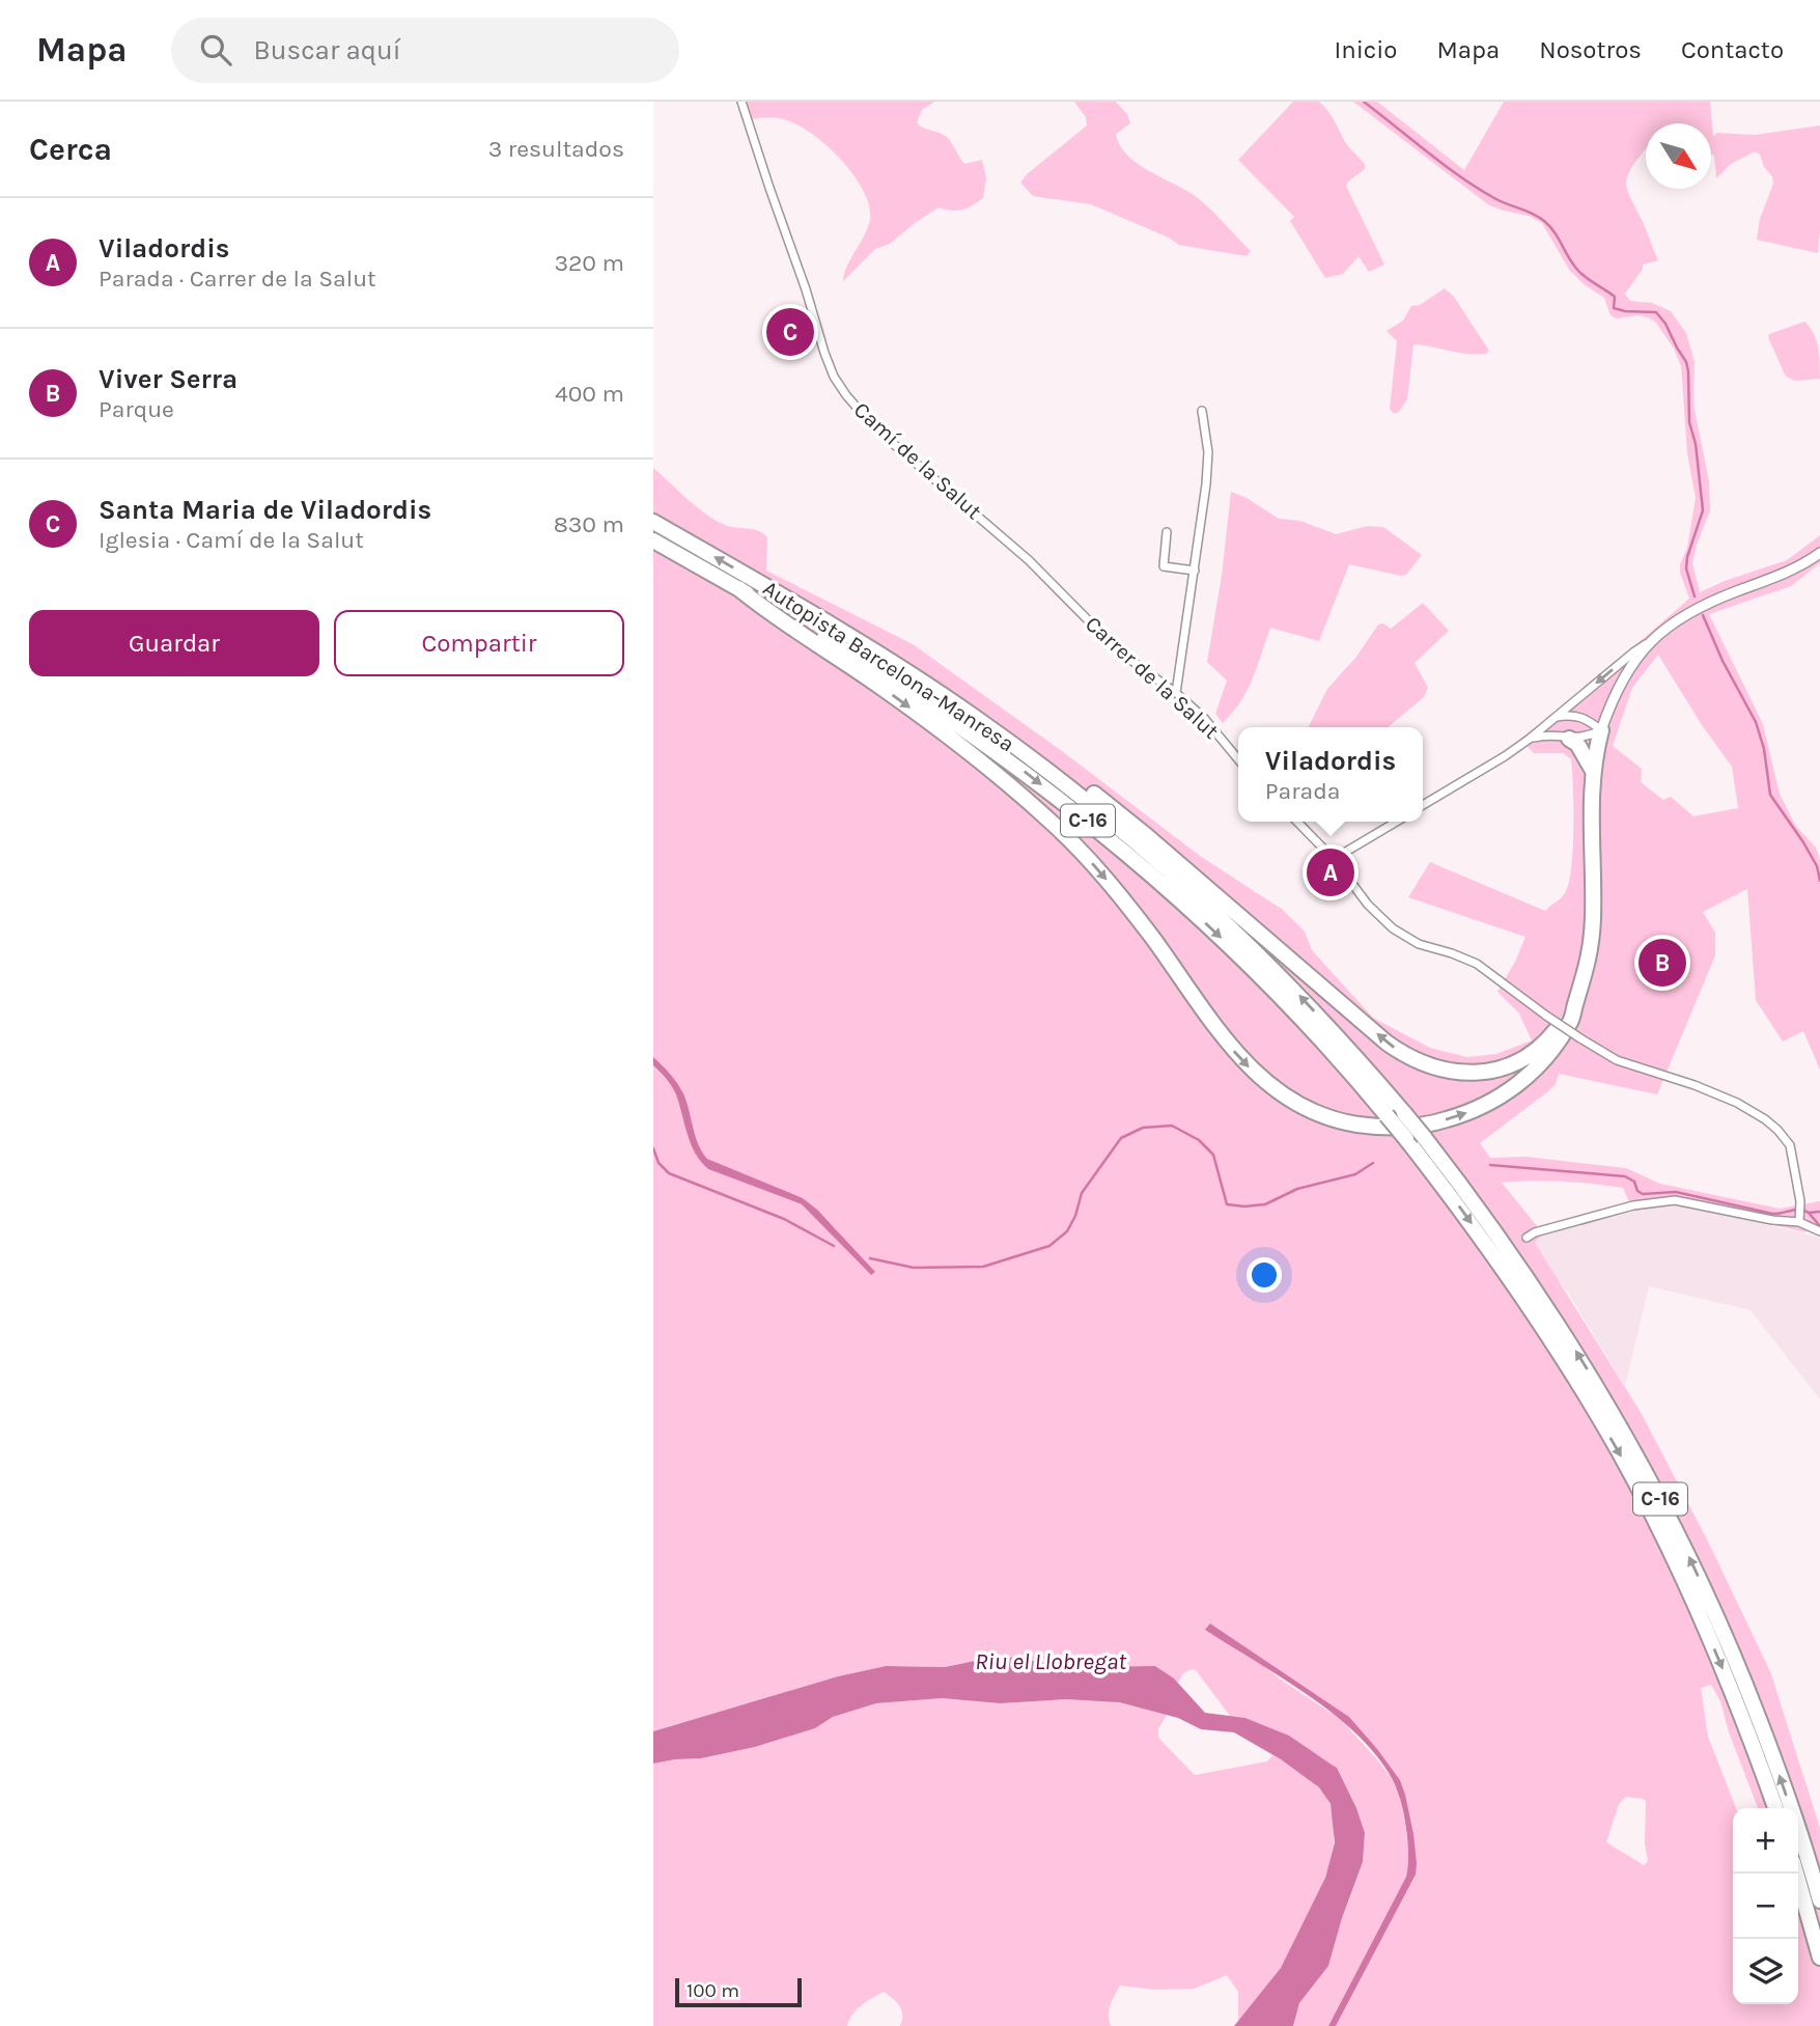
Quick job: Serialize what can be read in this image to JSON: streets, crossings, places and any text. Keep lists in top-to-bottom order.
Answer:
{
  "streets": {
    "highway": ["Autopista Barcelona-Manresa", "C-16"],
    "street": ["Camí de la Salut", "Carrer de la Salut"]
  },
  "crossings": [
    ["Camí de la Salut", "Carrer de la Salut"]
  ],
  "water": ["Riu el Llobregat"],
  "scale_bar": "100 m",
  "north": "bottom right",
  "page": {
    "header": "Mapa",
    "search": "Buscar aquí",
    "nav": [
      "Inicio",
      "Mapa",
      "Nosotros",
      "Contacto"
    ],
    "heading": ["Cerca", "3 resultados"],
    "list": [
      {
        "mark": "A",
        "name": "Viladordis",
        "note": "Parada · Carrer de la Salut",
        "value": "320 m"
      },
      {
        "mark": "B",
        "name": "Viver Serra",
        "note": "Parque",
        "value": "400 m"
      },
      {
        "mark": "C",
        "name": "Santa Maria de Viladordis",
        "note": "Iglesia · Camí de la Salut",
        "value": "830 m"
      }
    ],
    "pins": ["C", "A", "B"],
    "buttons": ["Guardar", "Compartir"],
    "popup": ["Viladordis", "Parada"],
    "map_buttons": ["+", "−"],
    "scale": "100 m"
  }
}
